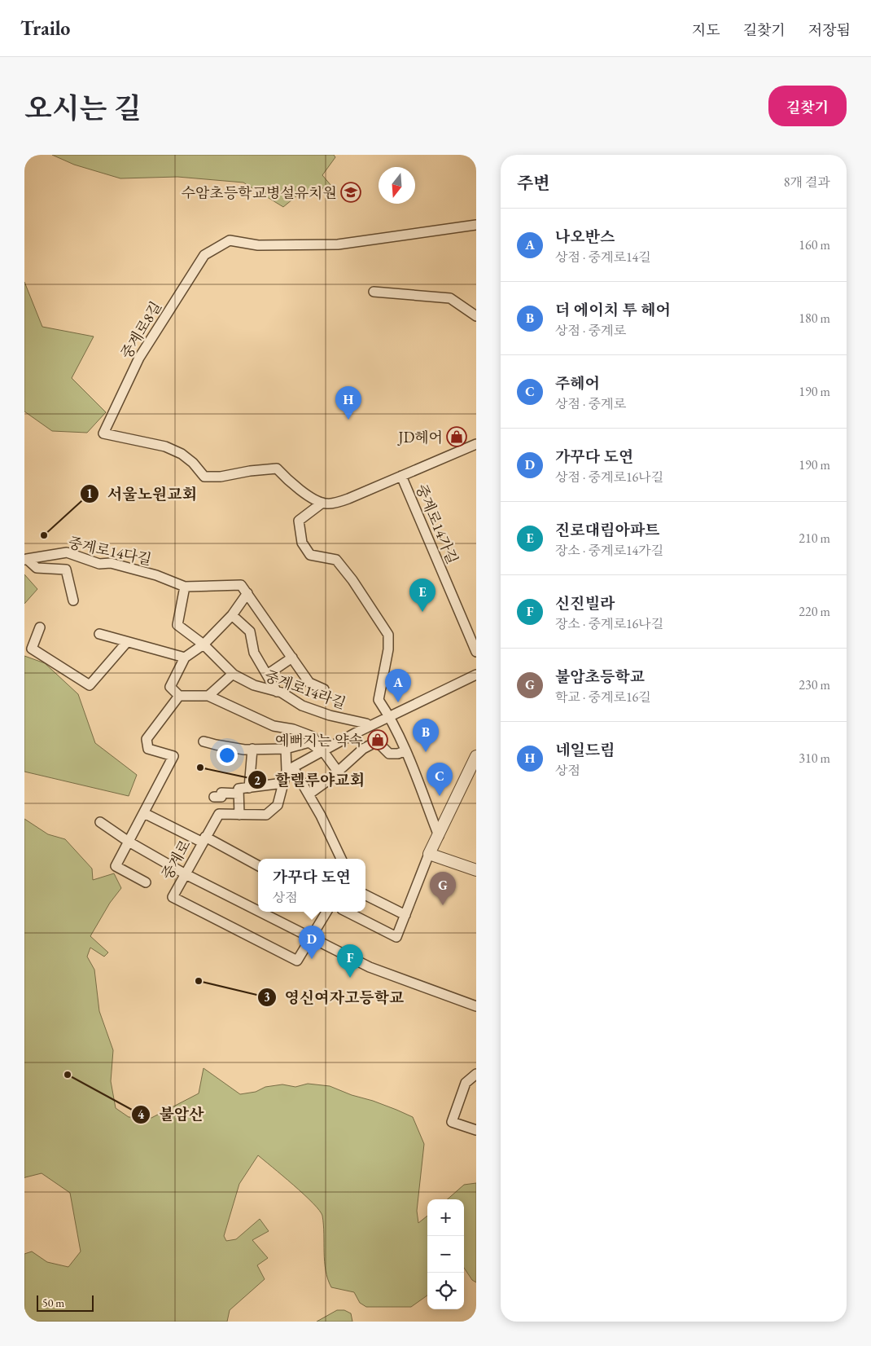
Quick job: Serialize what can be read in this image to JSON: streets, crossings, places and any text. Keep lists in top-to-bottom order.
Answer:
{
  "streets": {
    "street": [
      "중계로8길",
      "중계로14가길",
      "중계로14다길",
      "중계로14라길",
      "중계로"
    ]
  },
  "crossings": [
    ["중계로14다길", "중계로14라길"]
  ],
  "places": {
    "school or university": ["수암초등학교병설유치원"],
    "shop": ["JD헤어", "예뻐지는 약속"],
    "other": [
      "서울노원교회",
      "할렐루야교회",
      "영신여자고등학교",
      "불암산"
    ]
  },
  "scale_bar": "50 m",
  "north": "bottom",
  "page": {
    "header": "Trailo",
    "nav": ["지도", "길찾기", "저장됨"],
    "title": "오시는 길",
    "buttons": "길찾기",
    "heading": ["주변", "8개 결과"],
    "list": [
      {
        "mark": "A",
        "name": "나오반스",
        "note": "상점 · 중계로14길",
        "value": "160 m"
      },
      {
        "mark": "B",
        "name": "더 에이치 투 헤어",
        "note": "상점 · 중계로",
        "value": "180 m"
      },
      {
        "mark": "C",
        "name": "주헤어",
        "note": "상점 · 중계로",
        "value": "190 m"
      },
      {
        "mark": "D",
        "name": "가꾸다 도연",
        "note": "상점 · 중계로16나길",
        "value": "190 m"
      },
      {
        "mark": "E",
        "name": "진로대림아파트",
        "note": "장소 · 중계로14가길",
        "value": "210 m"
      },
      {
        "mark": "F",
        "name": "신진빌라",
        "note": "장소 · 중계로16나길",
        "value": "220 m"
      },
      {
        "mark": "G",
        "name": "불암초등학교",
        "note": "학교 · 중계로16길",
        "value": "230 m"
      },
      {
        "mark": "H",
        "name": "네일드림",
        "note": "상점",
        "value": "310 m"
      }
    ],
    "pins": [
      "H",
      "E",
      "A",
      "B",
      "C",
      "G",
      "D",
      "F"
    ],
    "popup": ["가꾸다 도연", "상점"],
    "map_buttons": ["+", "−"],
    "scale": "50 m"
  }
}
